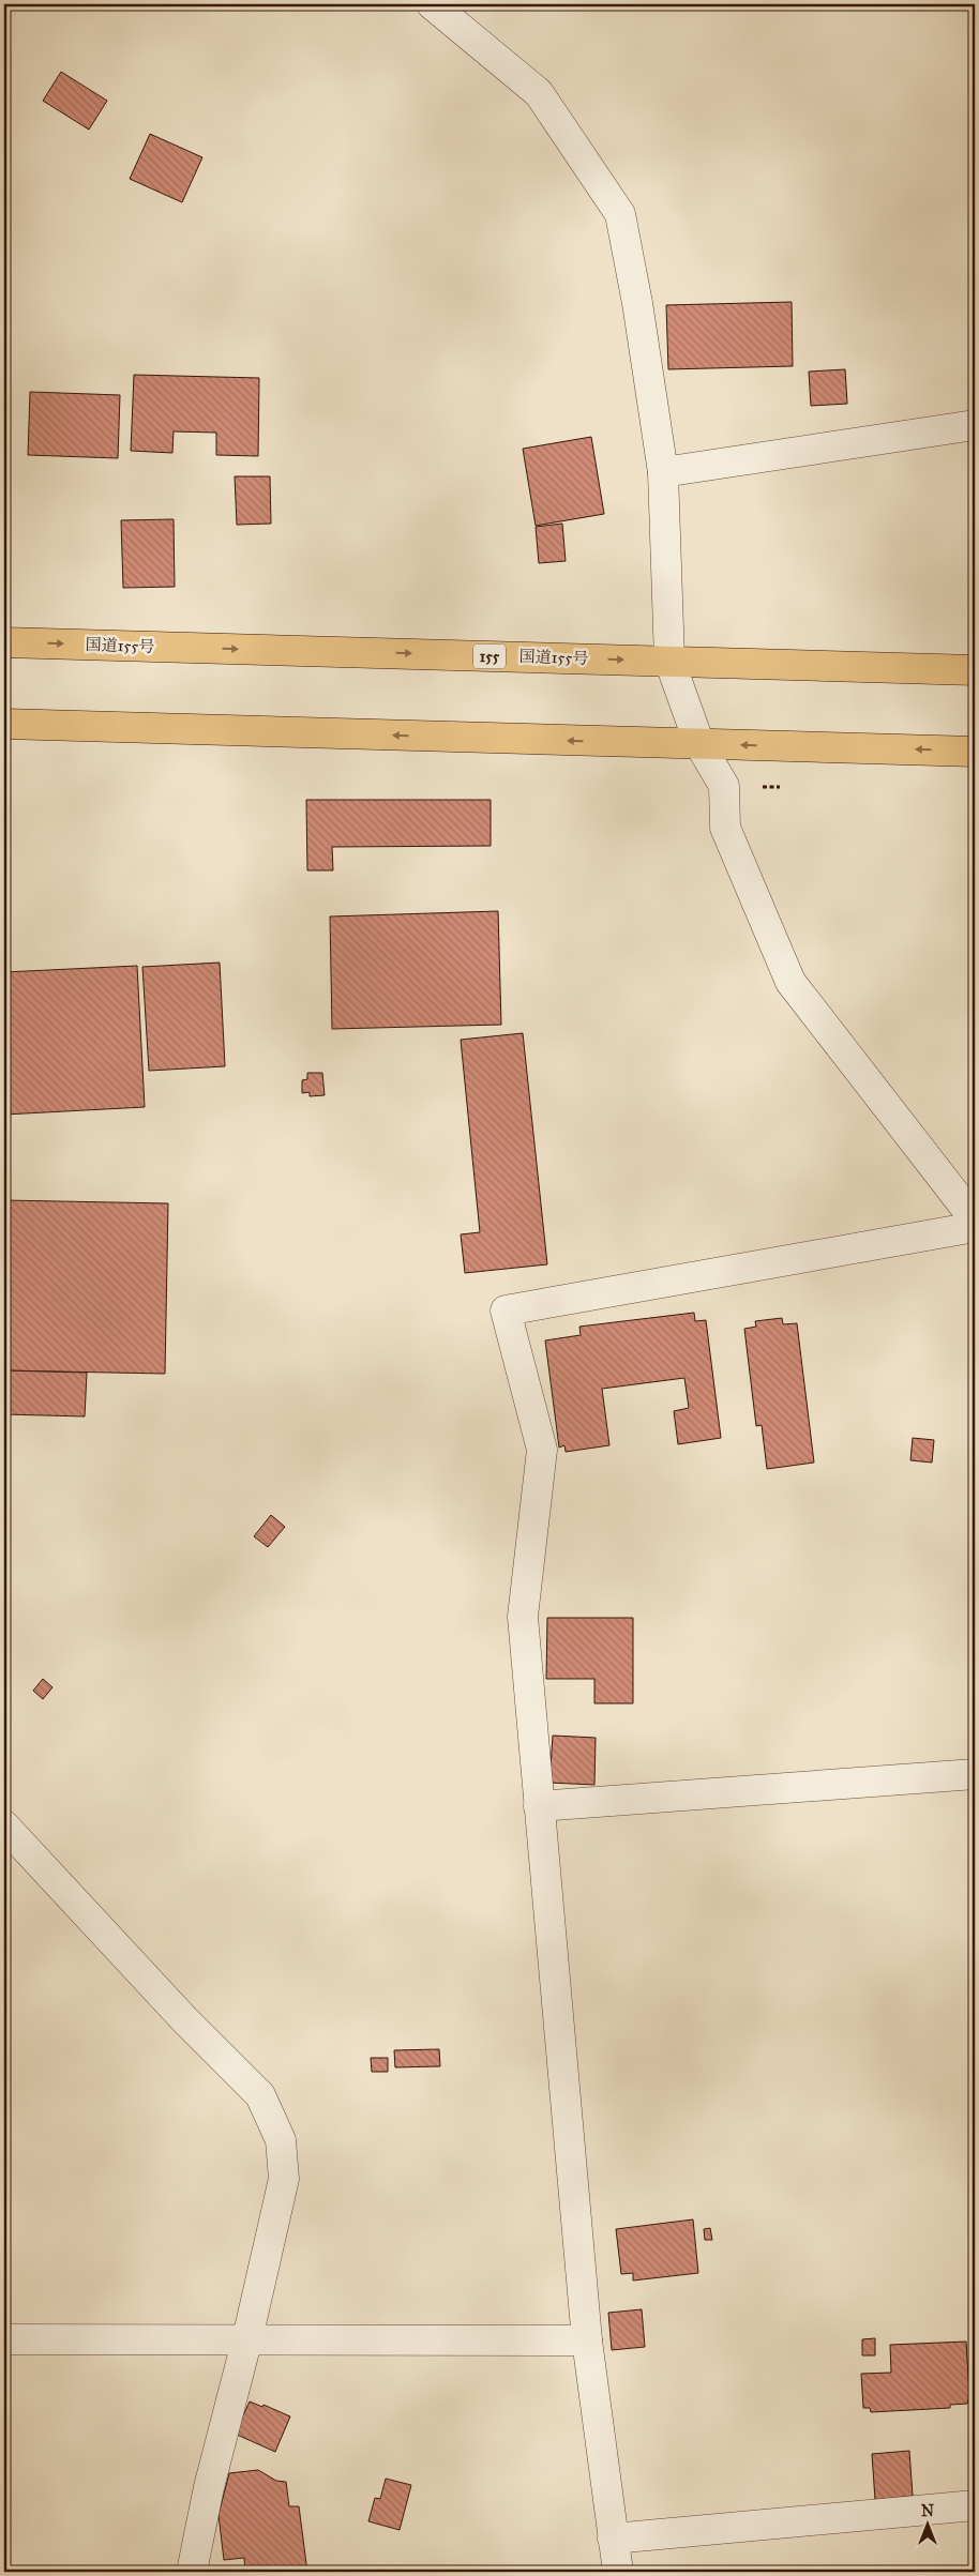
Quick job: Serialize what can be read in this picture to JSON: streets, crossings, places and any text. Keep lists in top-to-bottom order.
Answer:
{
  "streets": {
    "highway": ["国道155号", "155"]
  },
  "north": "top"
}
